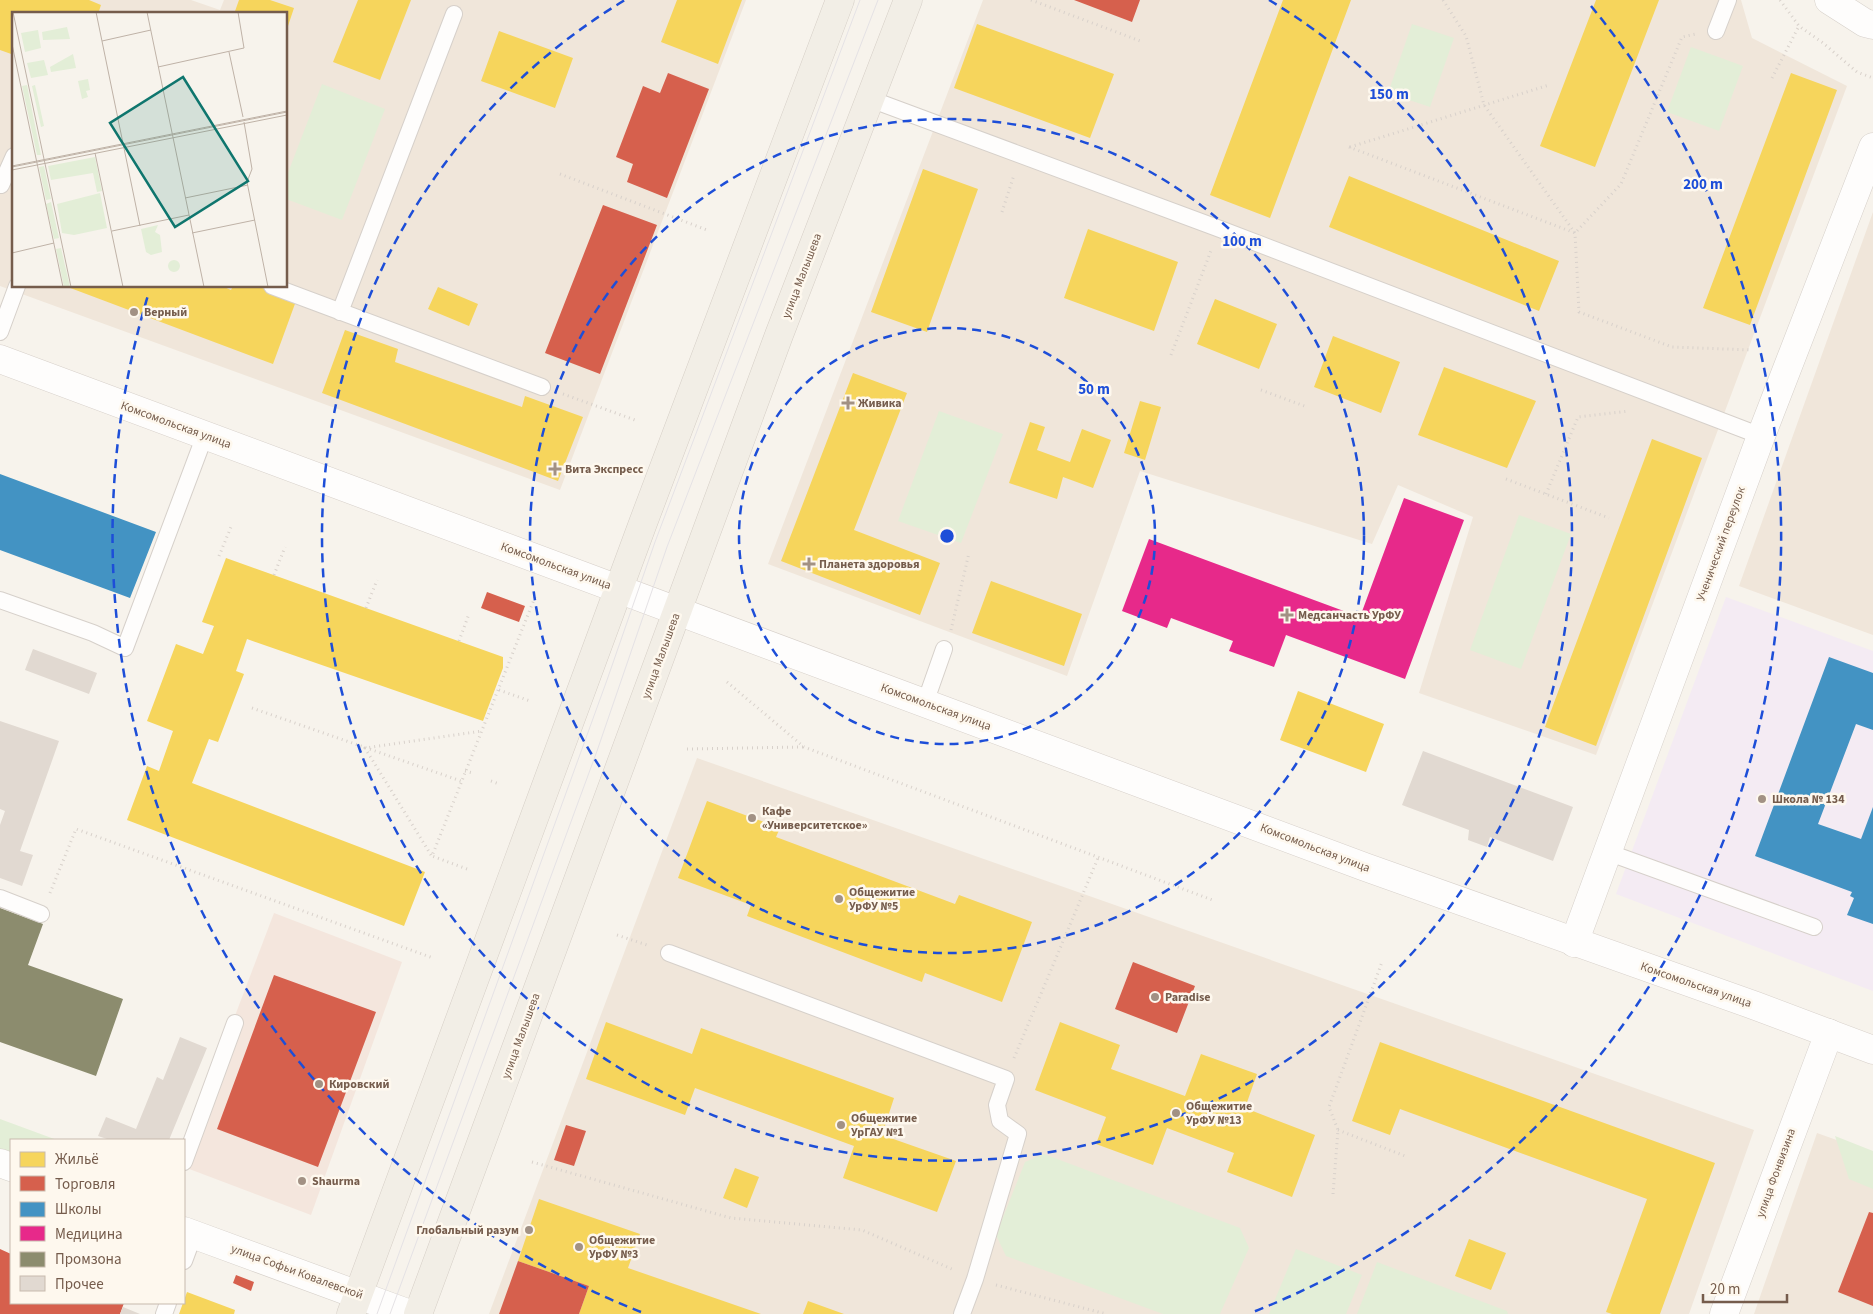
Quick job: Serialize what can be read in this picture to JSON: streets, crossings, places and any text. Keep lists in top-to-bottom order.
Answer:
{
  "streets": {
    "main road": [
      "улица Малышева",
      "Комсомольская улица",
      "Ученический переулок",
      "улица Фонвизина",
      "улица Софьи Ковалевской"
    ]
  },
  "crossings": [
    ["улица Малышева", "Комсомольская улица"],
    ["Комсомольская улица", "Ученический переулок"],
    ["Комсомольская улица", "улица Фонвизина"]
  ],
  "places": {
    "other": [
      "Верный",
      "Школа № 134",
      "Кафе «Университетское»",
      "Общежитие УрФУ №5",
      "Paradise",
      "Кировский",
      "Общежитие УрФУ №13",
      "Общежитие УрГАУ №1",
      "Shaurma",
      "Глобальный разум",
      "Общежитие УрФУ №3"
    ],
    "health": [
      "Живика",
      "Вита Экспресс",
      "Планета здоровья",
      "Медсанчасть УрФУ"
    ]
  },
  "legend": [
    "Жильё",
    "Торговля",
    "Школы",
    "Медицина",
    "Промзона",
    "Прочее"
  ],
  "scale_bar": "20 m",
  "rings": [
    "150 m",
    "200 m",
    "100 m",
    "50 m"
  ]
}
